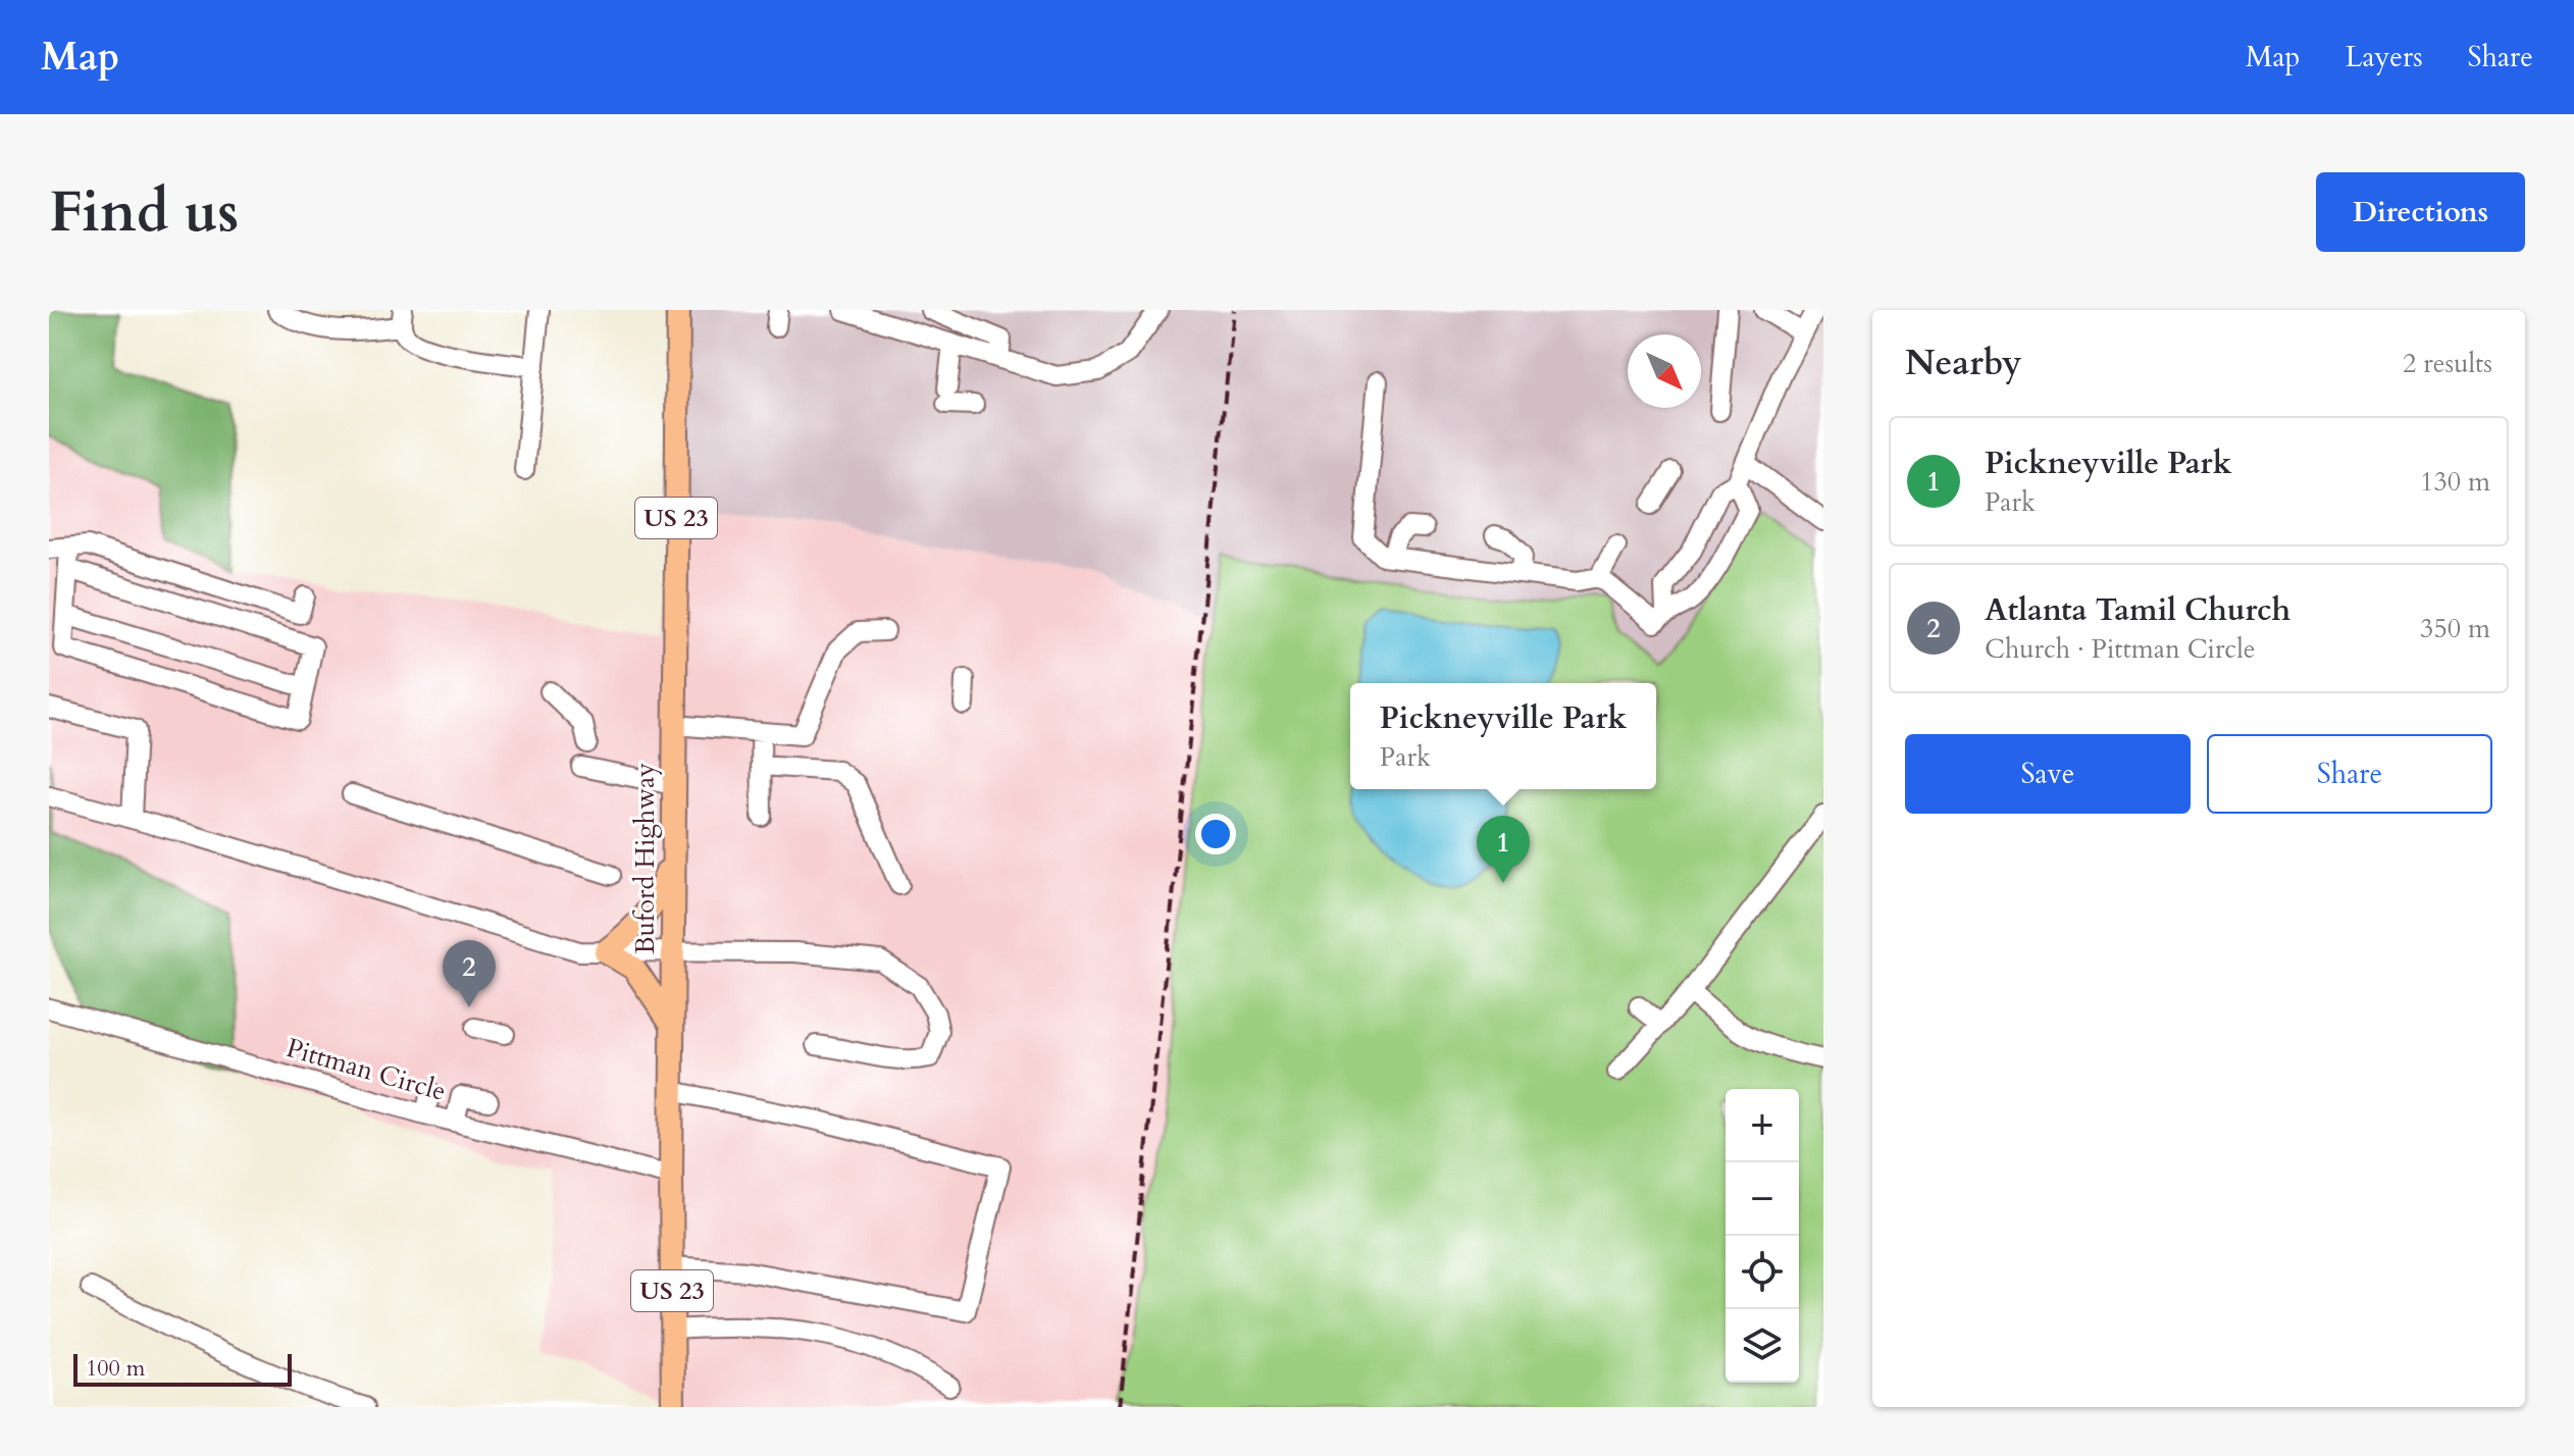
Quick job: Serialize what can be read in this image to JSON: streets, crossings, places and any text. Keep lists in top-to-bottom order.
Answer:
{
  "streets": {
    "main road": ["US 23", "Buford Highway"],
    "street": ["Pittman Circle"]
  },
  "crossings": [
    ["Buford Highway", "Pittman Circle"]
  ],
  "scale_bar": "100 m",
  "north": "bottom right",
  "page": {
    "header": "Map",
    "nav": ["Map", "Layers", "Share"],
    "buttons": [
      "Directions",
      ["Save", "Share"]
    ],
    "title": "Find us",
    "heading": ["Nearby", "2 results"],
    "list": [
      {
        "mark": "1",
        "name": "Pickneyville Park",
        "note": "Park",
        "value": "130 m"
      },
      {
        "mark": "2",
        "name": "Atlanta Tamil Church",
        "note": "Church · Pittman Circle",
        "value": "350 m"
      }
    ],
    "popup": ["Pickneyville Park", "Park"],
    "pins": ["1", "2"],
    "map_buttons": ["+", "−"],
    "scale": "100 m"
  }
}
